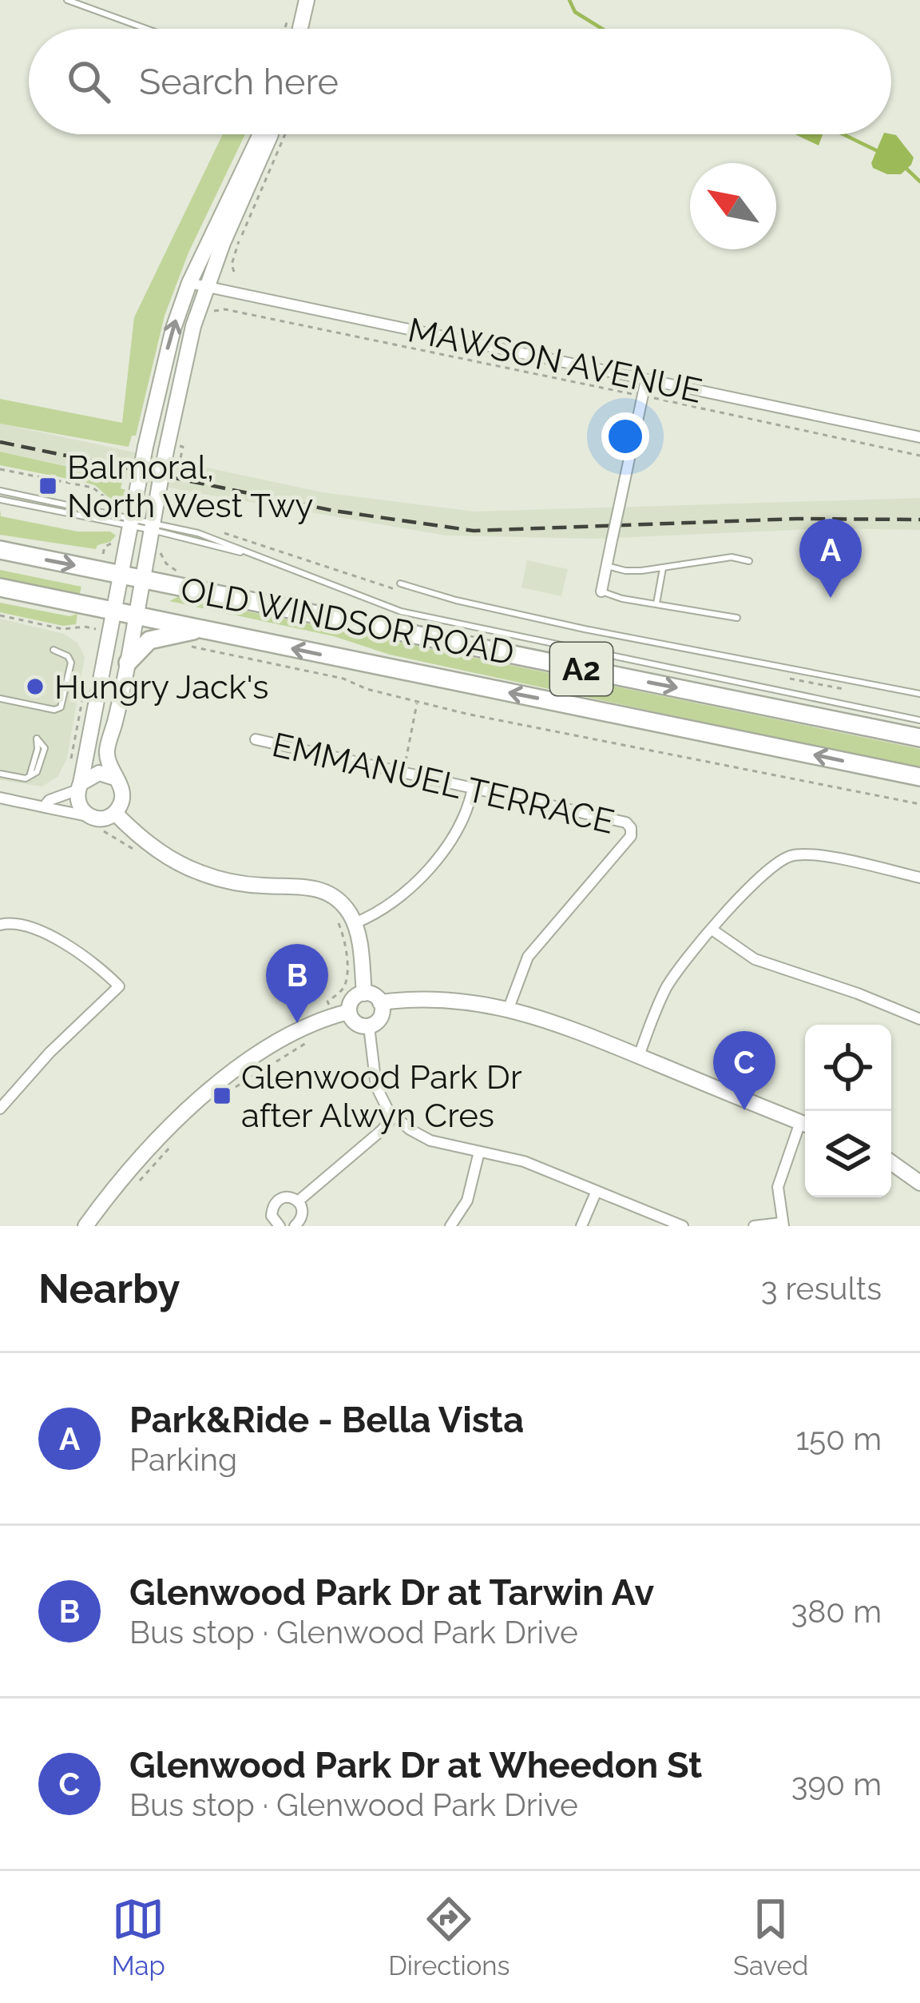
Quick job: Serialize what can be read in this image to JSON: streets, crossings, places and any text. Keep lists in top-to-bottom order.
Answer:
{
  "streets": {
    "highway": ["OLD WINDSOR ROAD", "A2"],
    "street": ["MAWSON AVENUE", "EMMANUEL TERRACE"]
  },
  "places": {
    "transit": ["Balmoral, North West Twy", "Glenwood Park Dr after Alwyn Cres"],
    "other": ["Hungry Jack's"]
  },
  "north": "top left",
  "page": {
    "search": "Search here",
    "pins": ["A", "B", "C"],
    "heading": ["Nearby", "3 results"],
    "list": [
      {
        "mark": "A",
        "name": "Park&Ride - Bella Vista",
        "note": "Parking",
        "value": "150 m"
      },
      {
        "mark": "B",
        "name": "Glenwood Park Dr at Tarwin Av",
        "note": "Bus stop · Glenwood Park Drive",
        "value": "380 m"
      },
      {
        "mark": "C",
        "name": "Glenwood Park Dr at Wheedon St",
        "note": "Bus stop · Glenwood Park Drive",
        "value": "390 m"
      }
    ],
    "nav": ["Map", "Directions", "Saved"]
  }
}
